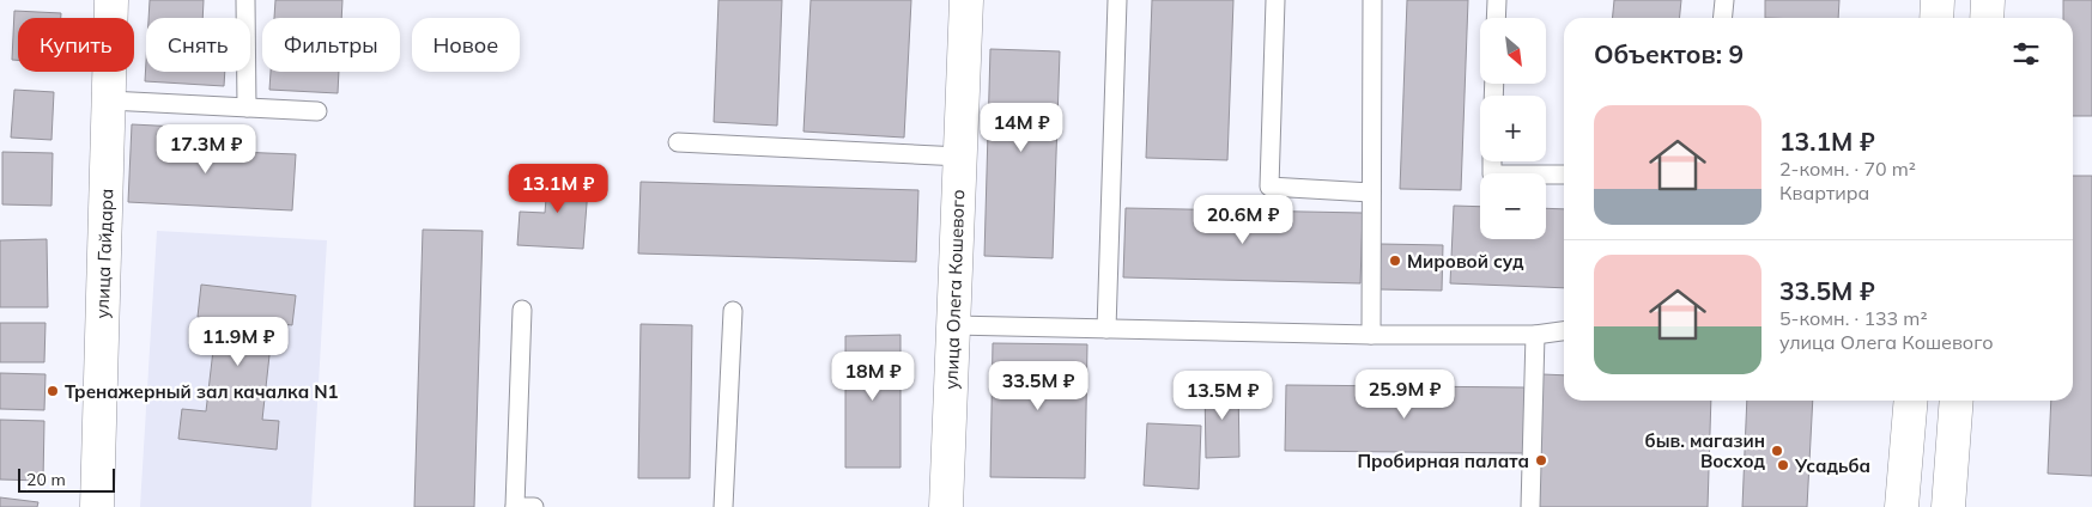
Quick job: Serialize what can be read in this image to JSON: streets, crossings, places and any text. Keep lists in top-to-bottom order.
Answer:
{
  "streets": {
    "street": ["улица Гайдара", "улица Олега Кошевого"]
  },
  "places": [
    "Мировой суд",
    "Тренажерный зал качалка N1",
    "быв. магазин Восход",
    "Пробирная палата",
    "Усадьба"
  ],
  "scale_bar": "20 m",
  "north": "bottom right",
  "page": {
    "map_buttons": ["+", "−"],
    "chip": [
      "Купить",
      "Снять",
      "Фильтры",
      "Новое"
    ],
    "heading": "Объектов: 9",
    "list": [
      {
        "name": "13.1M ₽",
        "note": "2-комн. · 70 m² · Квартира"
      },
      {
        "name": "33.5M ₽",
        "note": "5-комн. · 133 m² · улица Олега Кошевого"
      }
    ],
    "price": [
      "14M ₽",
      "17.3M ₽",
      "13.1M ₽",
      "20.6M ₽",
      "11.9M ₽",
      "18M ₽",
      "33.5M ₽",
      "25.9M ₽",
      "13.5M ₽"
    ],
    "scale": "20 m"
  }
}
